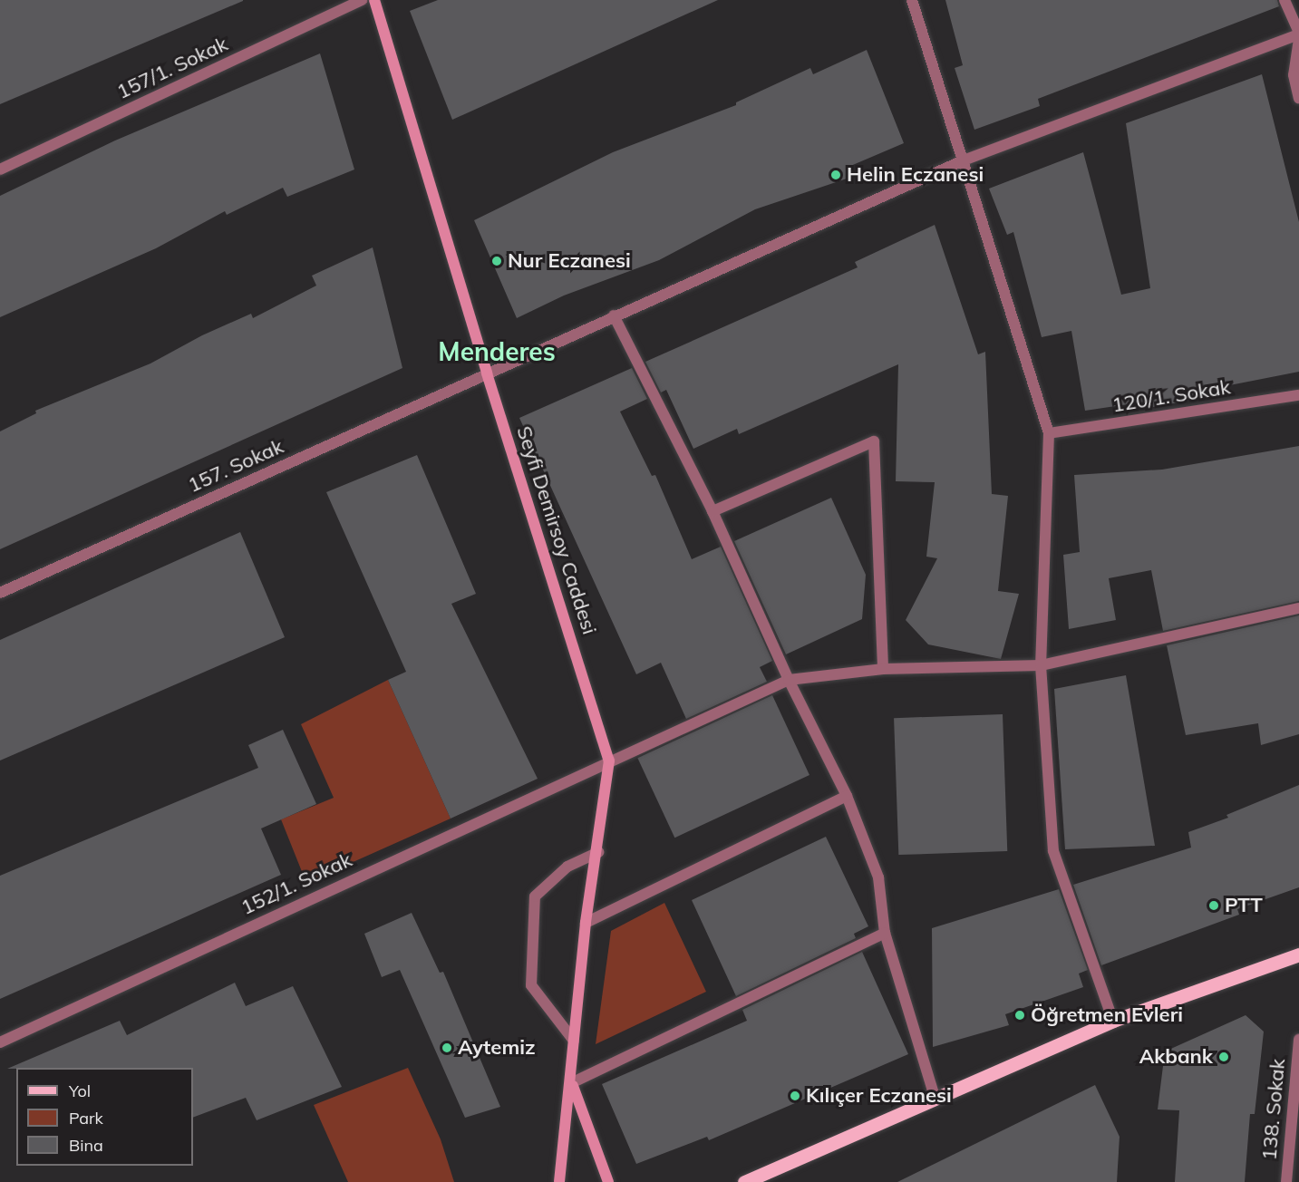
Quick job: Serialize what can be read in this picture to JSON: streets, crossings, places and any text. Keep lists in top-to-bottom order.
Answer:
{
  "streets": {
    "main road": ["Seyfi Demirsoy Caddesi"],
    "street": [
      "157/1. Sokak",
      "120/1. Sokak",
      "157. Sokak",
      "152/1. Sokak",
      "138. Sokak"
    ]
  },
  "crossings": [
    ["157. Sokak", "Seyfi Demirsoy Caddesi"],
    ["Seyfi Demirsoy Caddesi", "152/1. Sokak"]
  ],
  "districts": ["Menderes"],
  "places": [
    "Helin Eczanesi",
    "Nur Eczanesi",
    "PTT",
    "Öğretmen Evleri",
    "Aytemiz",
    "Akbank",
    "Kılıçer Eczanesi"
  ],
  "legend": ["Yol", "Park", "Bina"]
}
